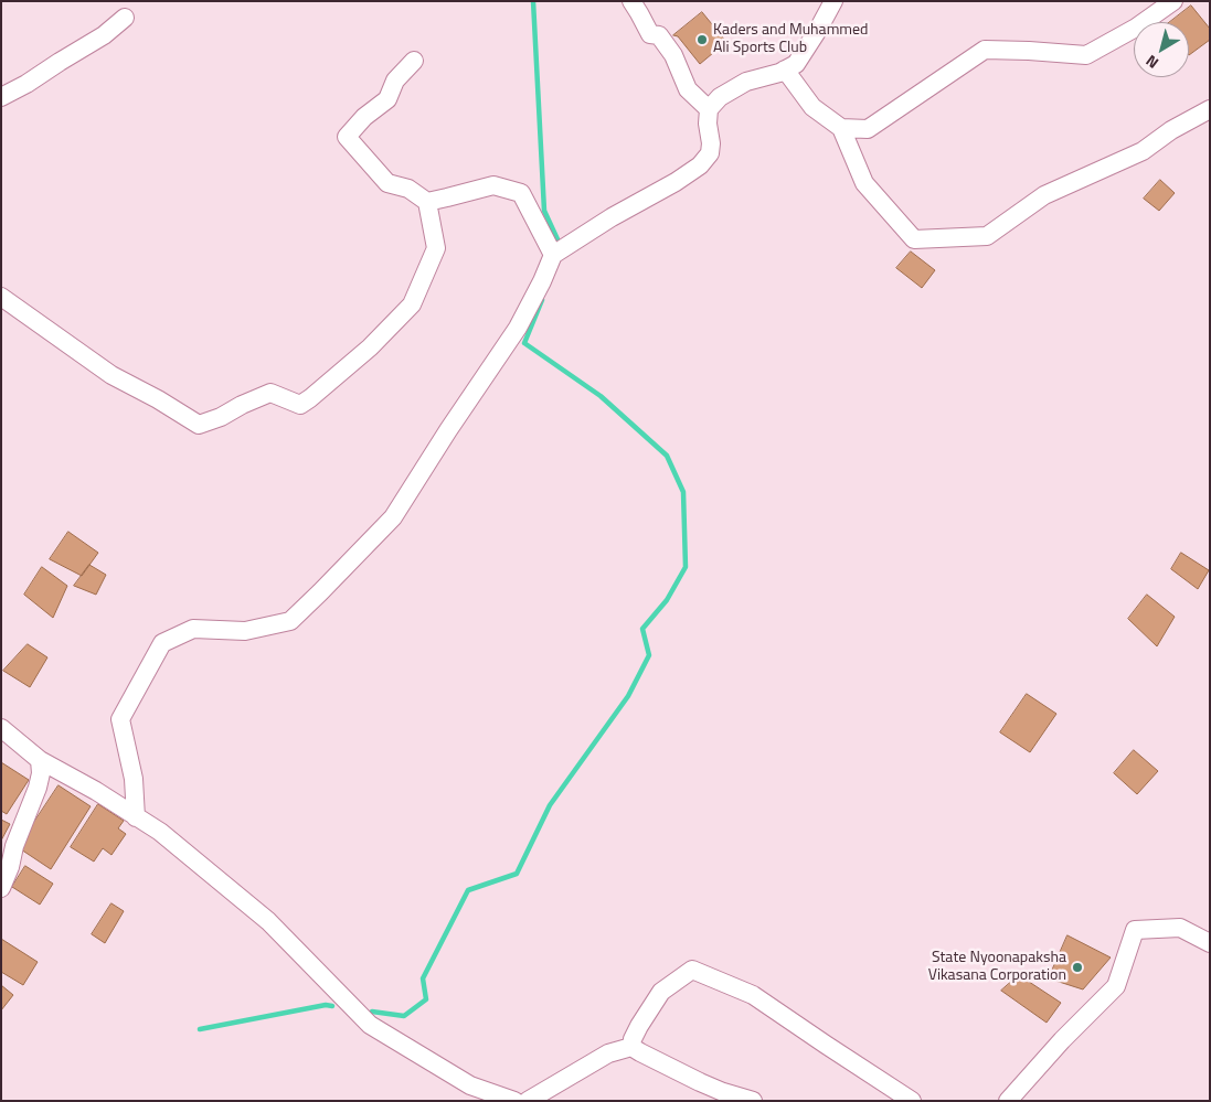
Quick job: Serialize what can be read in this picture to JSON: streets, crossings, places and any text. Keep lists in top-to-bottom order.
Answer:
{
  "places": ["Kaders and Muhammed Ali Sports Club", "State Nyoonapaksha Vikasana Corporation"],
  "north": "bottom left"
}
